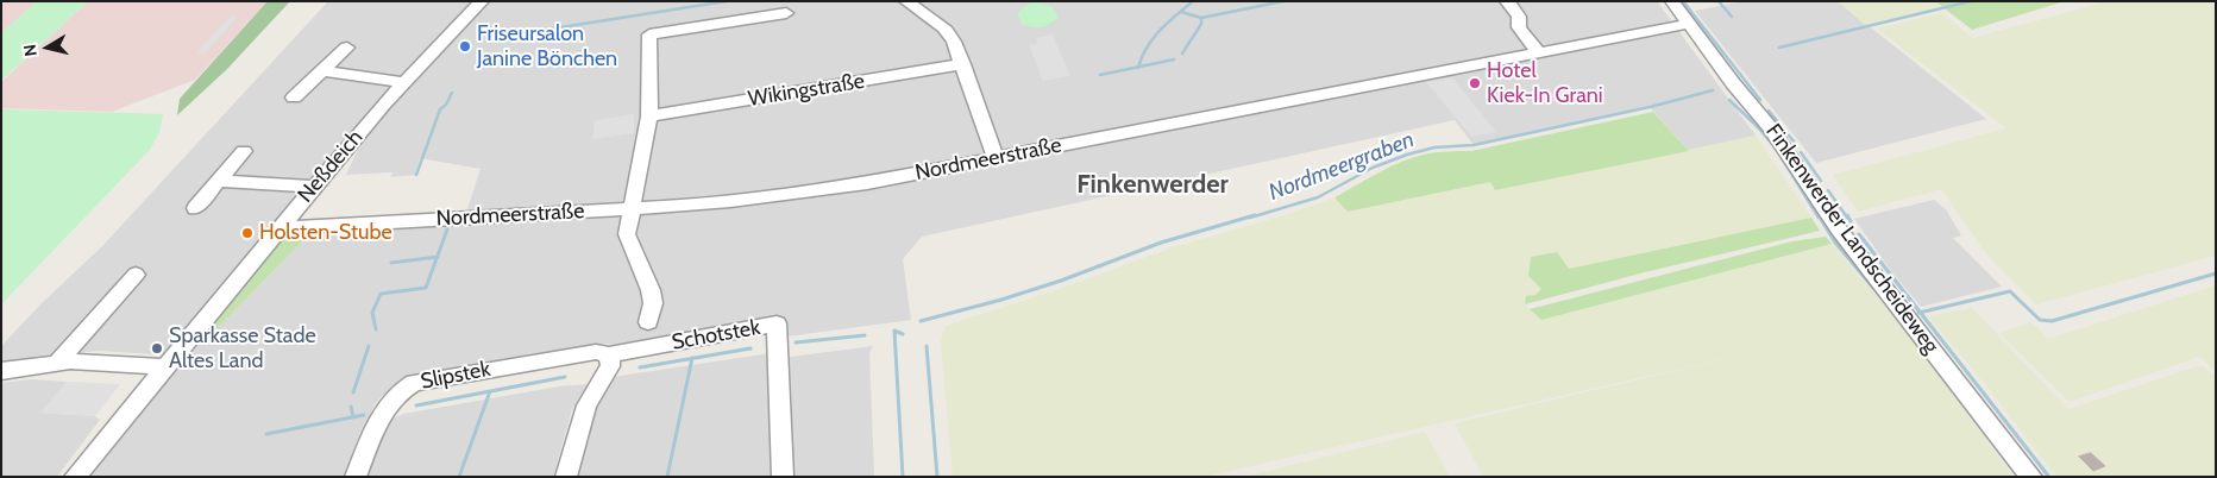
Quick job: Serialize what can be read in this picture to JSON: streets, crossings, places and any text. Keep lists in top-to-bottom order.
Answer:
{
  "streets": {
    "street": [
      "Wikingstraße",
      "Nordmeerstraße",
      "Neßdeich",
      "Finkenwerder Landscheideweg",
      "Schotstek",
      "Slipstek"
    ]
  },
  "crossings": [
    ["Nordmeerstraße", "Neßdeich"],
    ["Nordmeerstraße", "Finkenwerder Landscheideweg"],
    ["Schotstek", "Slipstek"]
  ],
  "districts": ["Finkenwerder"],
  "water": ["Nordmeergraben"],
  "places": [
    "Friseursalon Janine Bönchen",
    "Hotel Kiek-In Grani",
    "Holsten-Stube",
    "Sparkasse Stade Altes Land"
  ],
  "north": "left"
}
